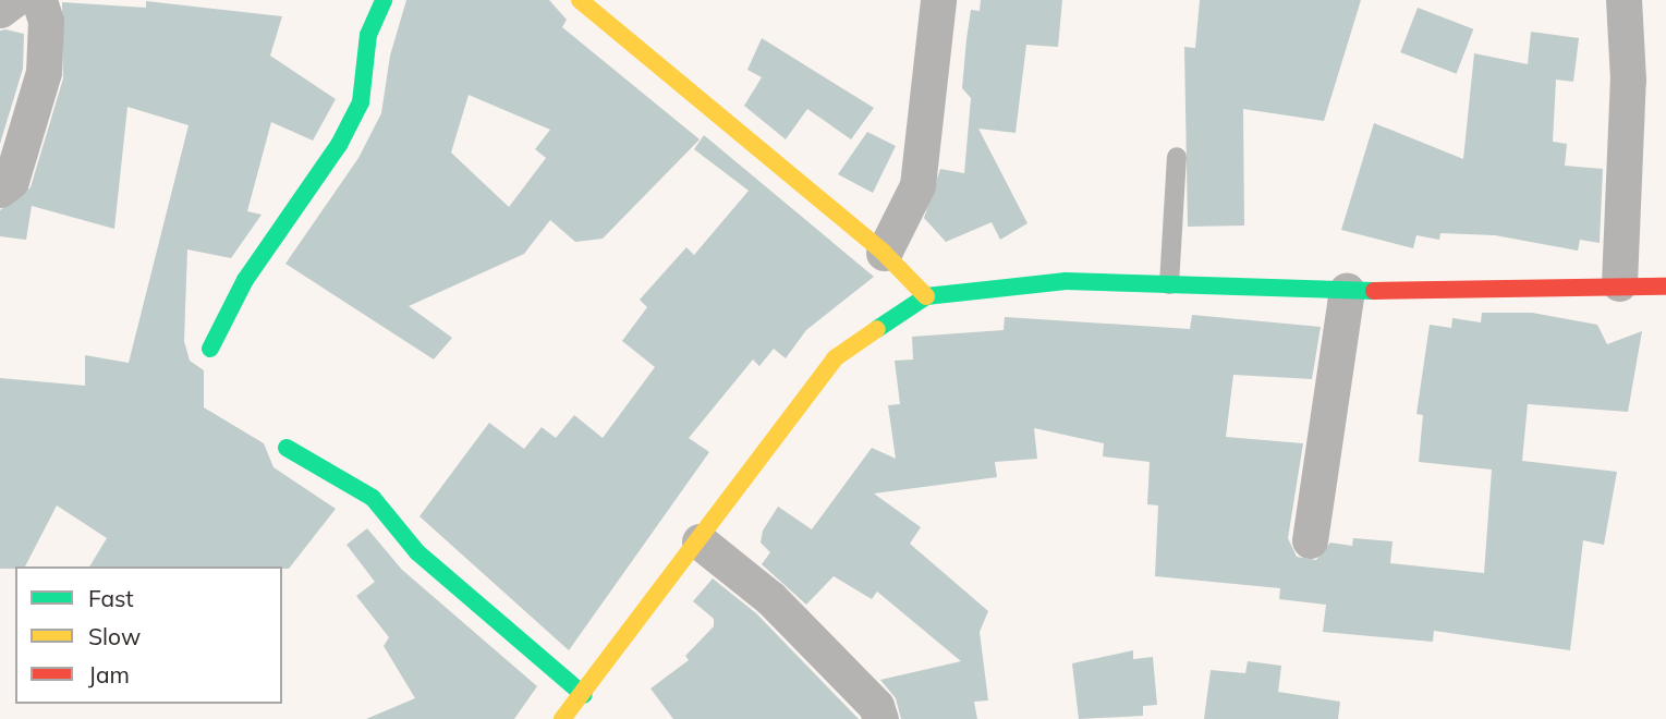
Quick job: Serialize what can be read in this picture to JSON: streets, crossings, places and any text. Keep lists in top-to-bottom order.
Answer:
{
  "legend": ["Fast", "Slow", "Jam"]
}
